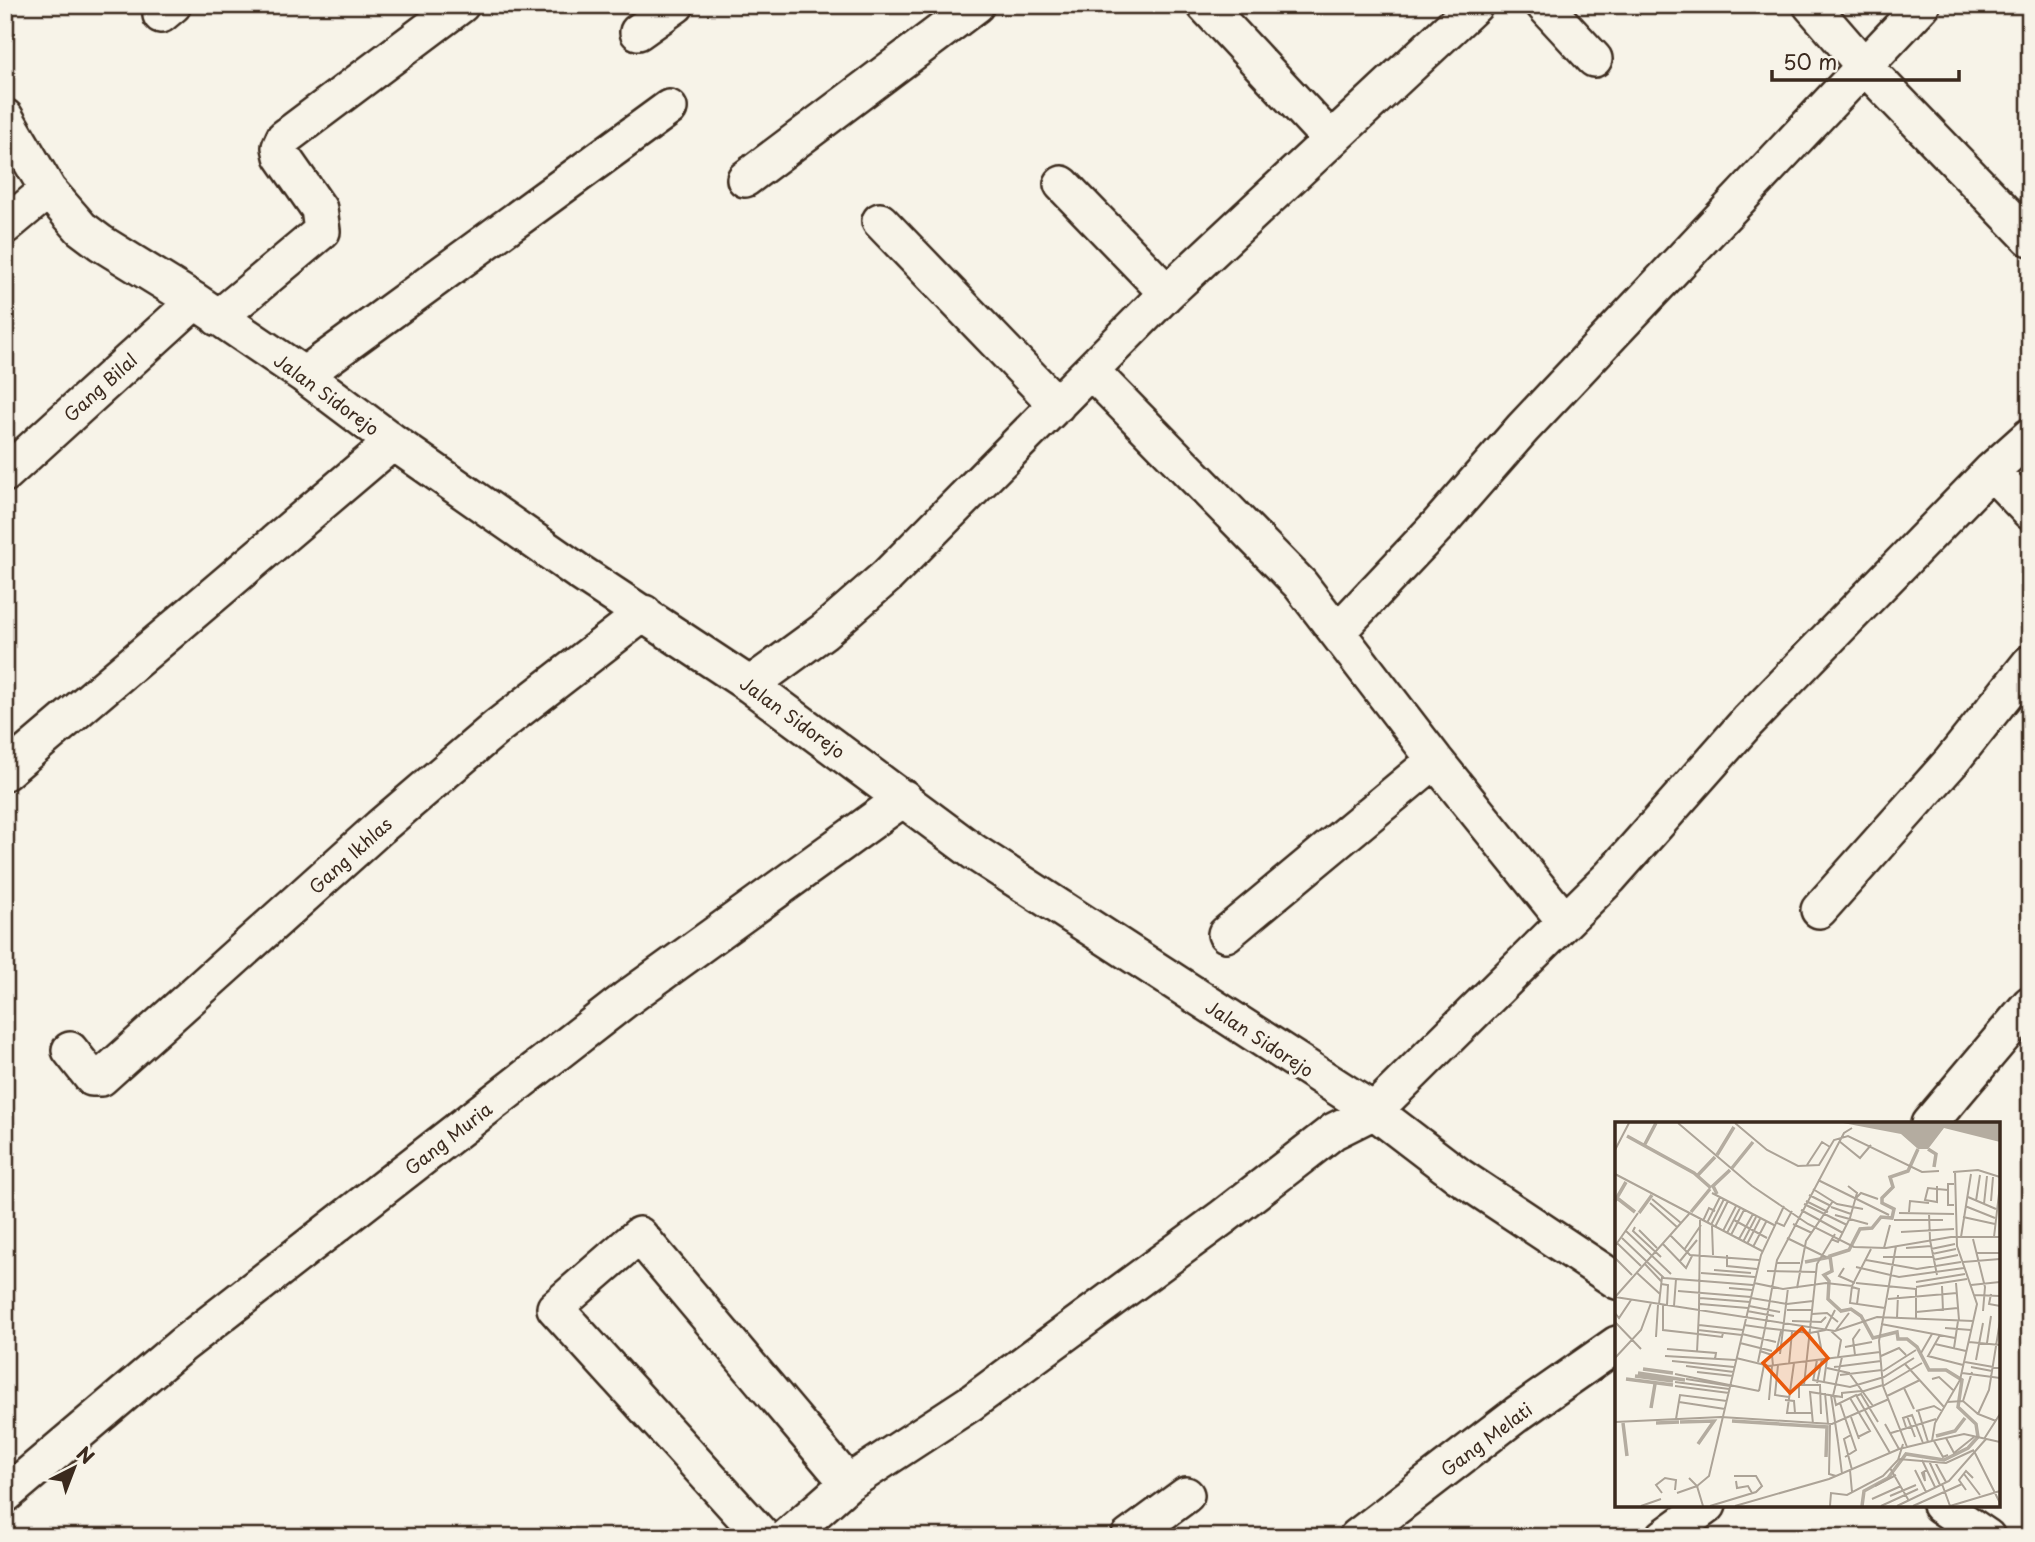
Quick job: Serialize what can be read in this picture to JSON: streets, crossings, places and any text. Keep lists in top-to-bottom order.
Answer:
{
  "streets": {
    "street": [
      "Gang Bilal",
      "Jalan Sidorejo",
      "Gang Ikhlas",
      "Gang Muria",
      "Gang Melati"
    ]
  },
  "crossings": [
    ["Gang Bilal", "Jalan Sidorejo"],
    ["Jalan Sidorejo", "Gang Ikhlas"],
    ["Jalan Sidorejo", "Gang Muria"]
  ],
  "scale_bar": "50 m",
  "north": "top right"
}
